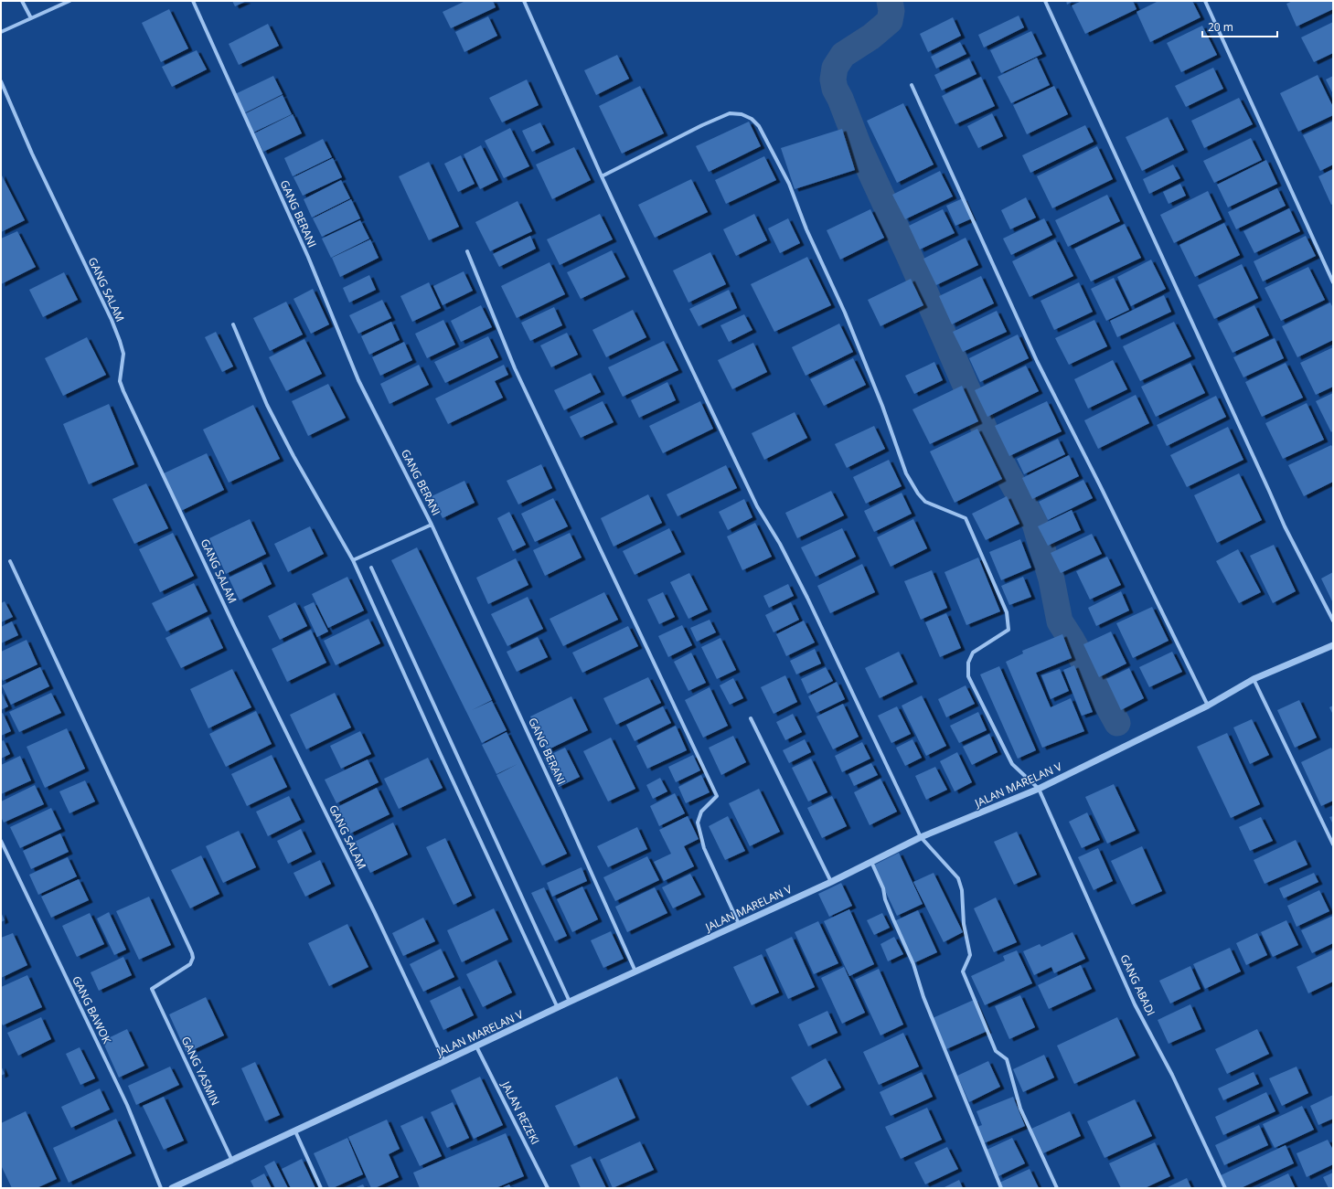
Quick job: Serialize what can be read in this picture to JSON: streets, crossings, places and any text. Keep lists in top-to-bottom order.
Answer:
{
  "streets": {
    "street": [
      "GANG BERANI",
      "GANG SALAM",
      "JALAN MARELAN V",
      "GANG ABADI",
      "GANG BAWOK",
      "GANG YASMIN",
      "JALAN REZEKI"
    ]
  },
  "crossings": [
    ["GANG BERANI", "JALAN MARELAN V"],
    ["GANG SALAM", "JALAN MARELAN V"],
    ["JALAN MARELAN V", "GANG ABADI"],
    ["JALAN MARELAN V", "GANG YASMIN"],
    ["JALAN MARELAN V", "JALAN REZEKI"]
  ],
  "scale_bar": "20 m"
}
